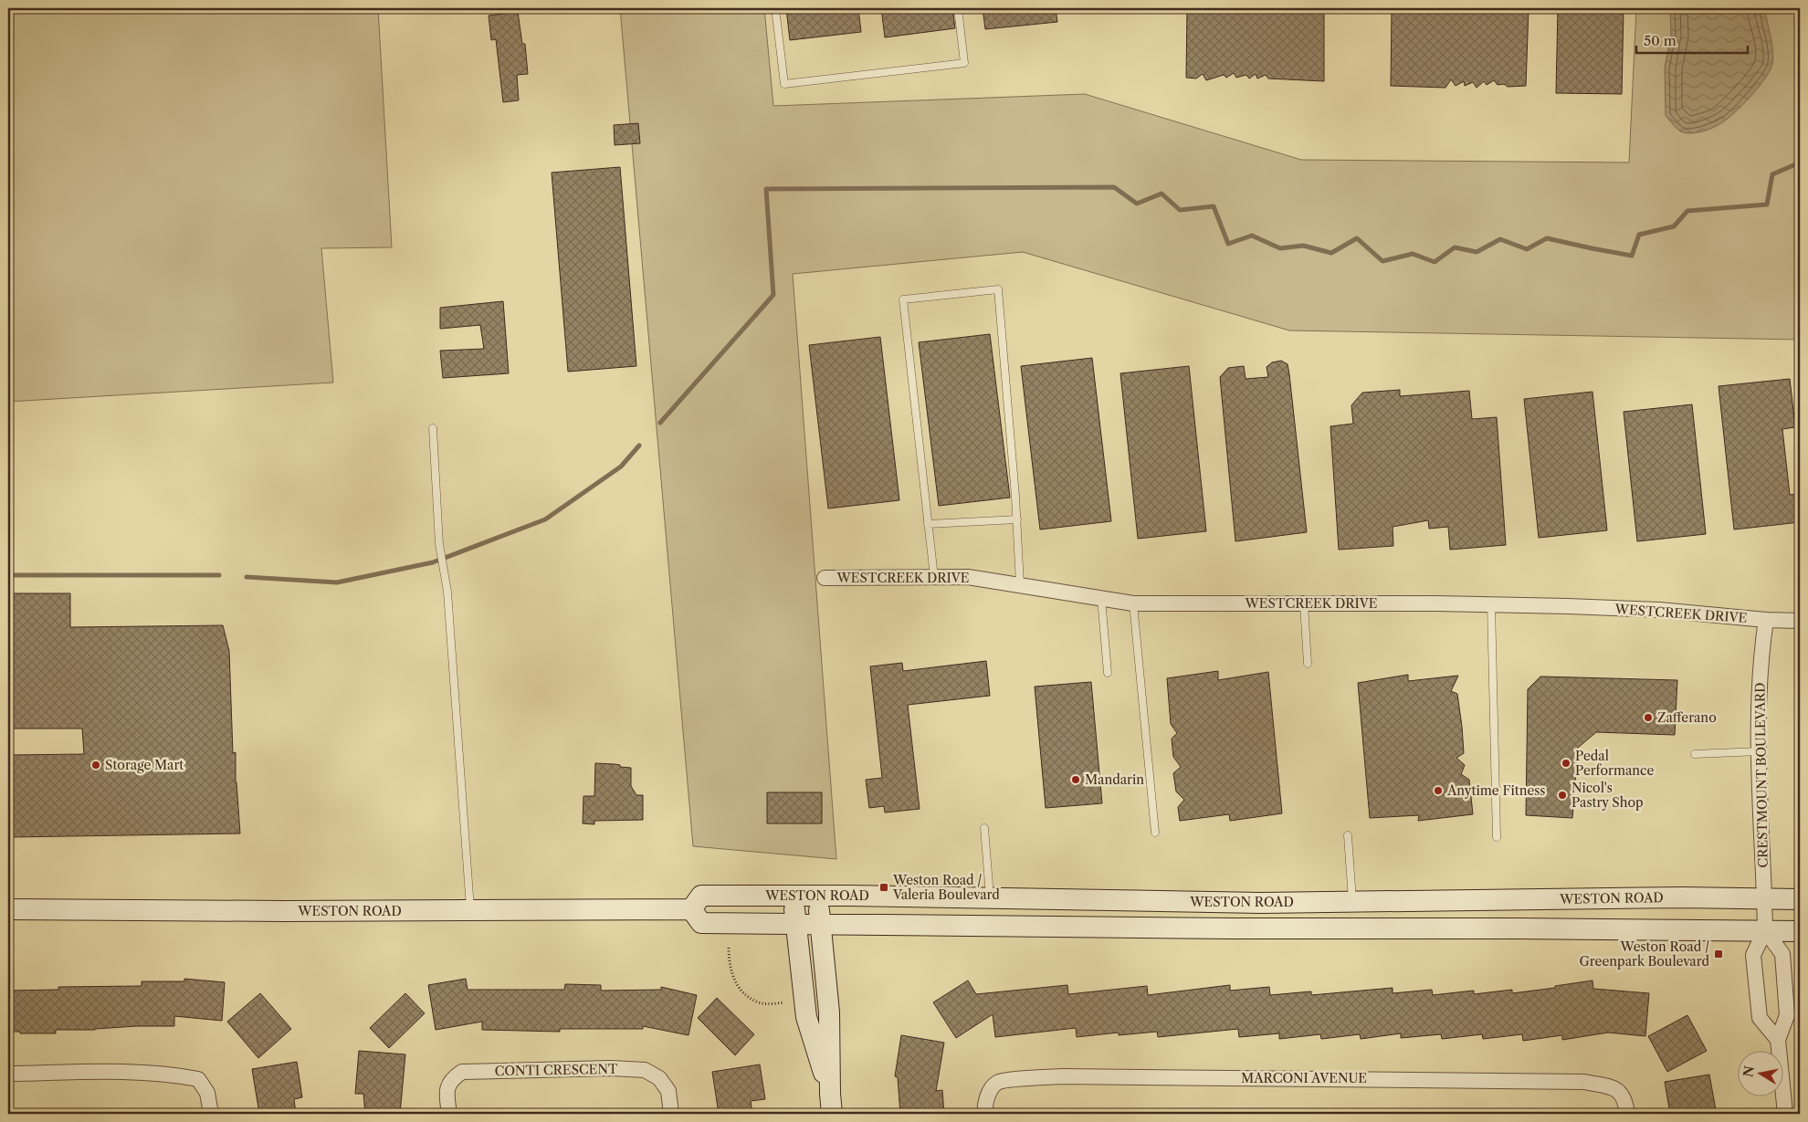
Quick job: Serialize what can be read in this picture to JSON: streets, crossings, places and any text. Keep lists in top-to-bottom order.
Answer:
{
  "streets": {
    "main road": ["WESTON ROAD"],
    "street": [
      "WESTCREEK DRIVE",
      "CRESTMOUNT BOULEVARD",
      "CONTI CRESCENT",
      "MARCONI AVENUE"
    ]
  },
  "crossings": [
    ["WESTCREEK DRIVE", "CRESTMOUNT BOULEVARD"],
    ["CRESTMOUNT BOULEVARD", "WESTON ROAD"]
  ],
  "places": {
    "other": [
      "Zafferano",
      "Pedal Performance",
      "Storage Mart",
      "Mandarin",
      "Anytime Fitness",
      "Nicol's Pastry Shop"
    ],
    "transit": ["Weston Road / Valeria Boulevard", "Weston Road / Greenpark Boulevard"]
  },
  "scale_bar": "50 m",
  "north": "left"
}
